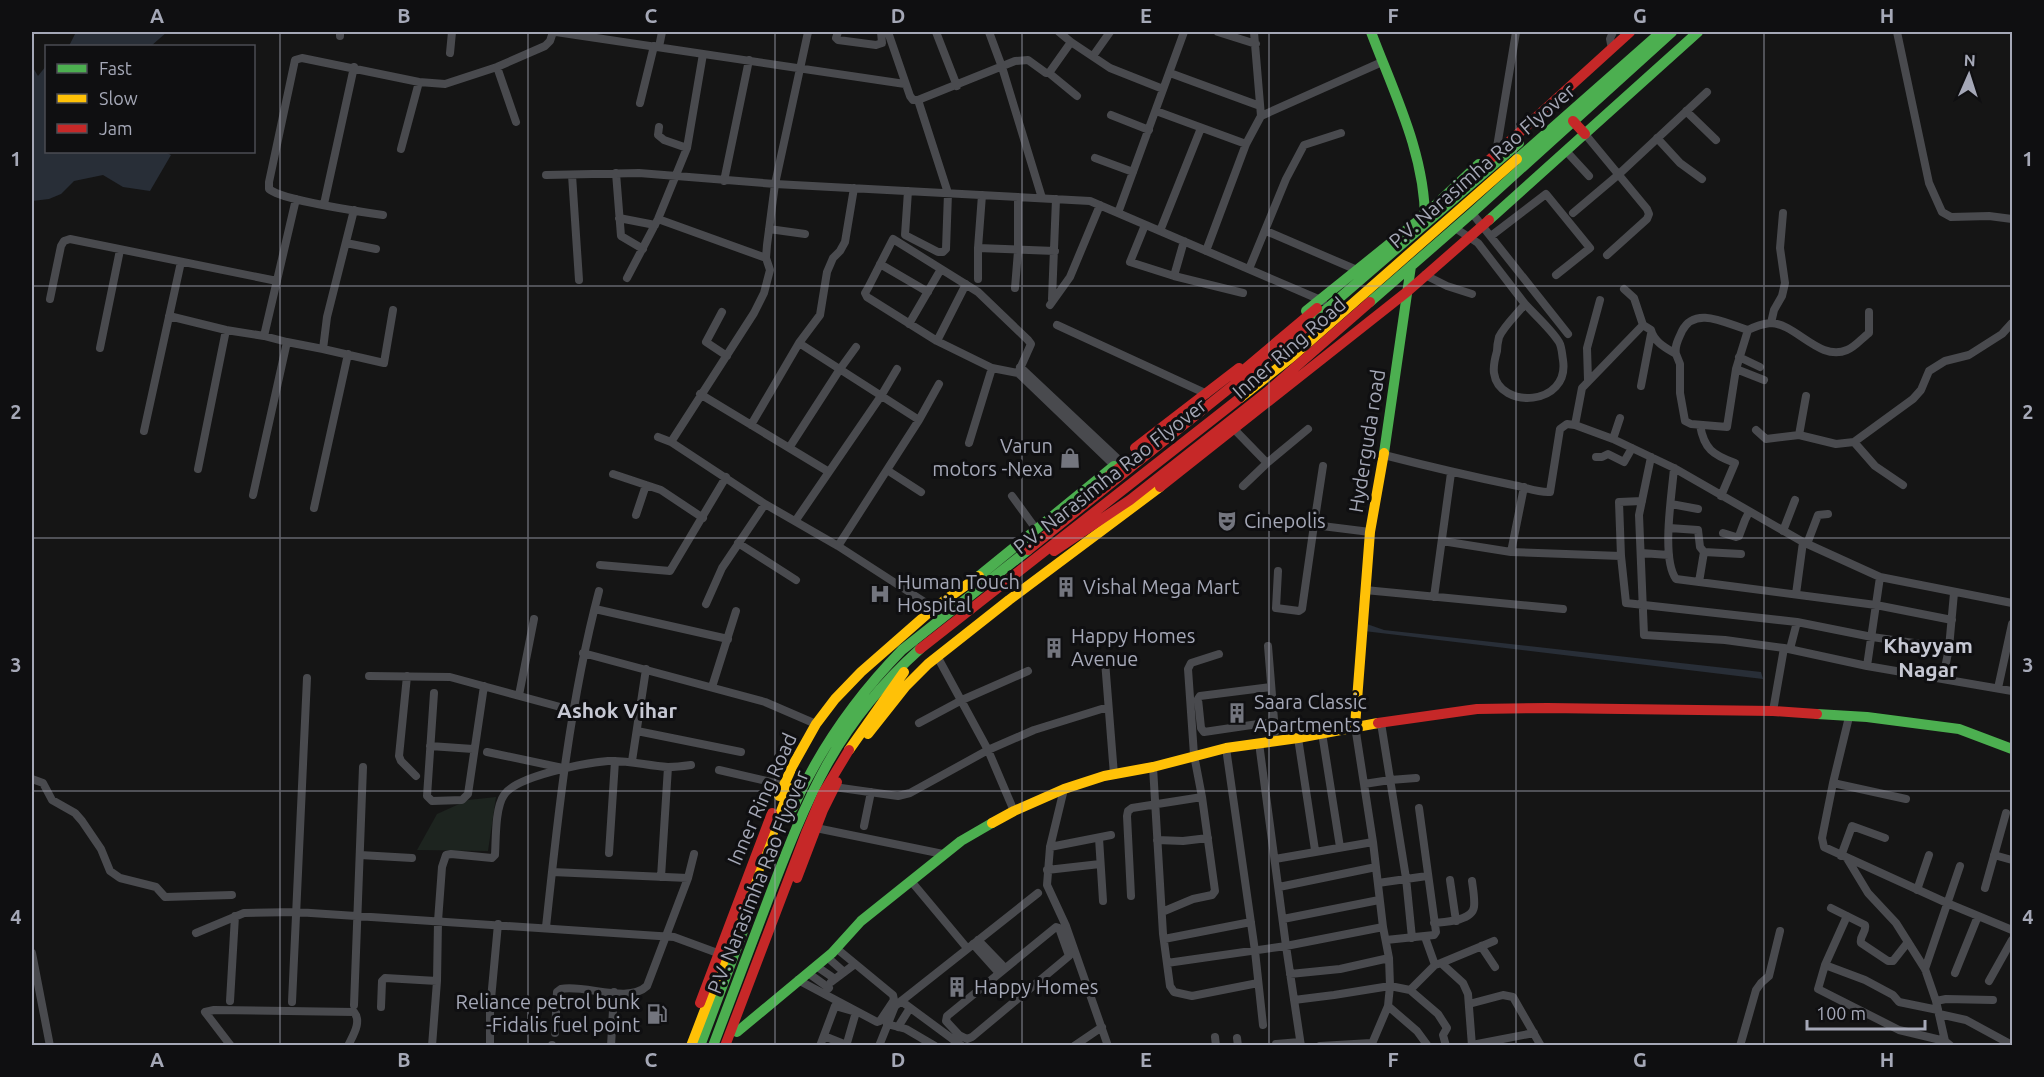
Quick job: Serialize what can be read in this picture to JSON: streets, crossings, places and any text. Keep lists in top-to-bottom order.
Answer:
{
  "streets": {
    "main road": ["P.V. Narasimha Rao Flyover", "Inner Ring Road", "Hyderguda road"]
  },
  "crossings": [
    ["P.V. Narasimha Rao Flyover", "Inner Ring Road"],
    ["Inner Ring Road", "Hyderguda road"]
  ],
  "districts": ["Khayyam Nagar", "Ashok Vihar"],
  "places": {
    "shop": ["Varun motors -Nexa"],
    "theatre": ["Cinepolis"],
    "building": [
      "Vishal Mega Mart",
      "Happy Homes Avenue",
      "Saara Classic Apartments",
      "Happy Homes"
    ],
    "hospital": ["Human Touch Hospital"],
    "fuel station": ["Reliance petrol bunk -Fidalis fuel point"]
  },
  "legend": ["Fast", "Slow", "Jam"],
  "scale_bar": "100 m",
  "north": "top",
  "grid": {
    "columns": [
      "A",
      "B",
      "C",
      "D",
      "E",
      "F",
      "G",
      "H"
    ],
    "rows": [
      "1",
      "2",
      "3",
      "4"
    ]
  }
}
